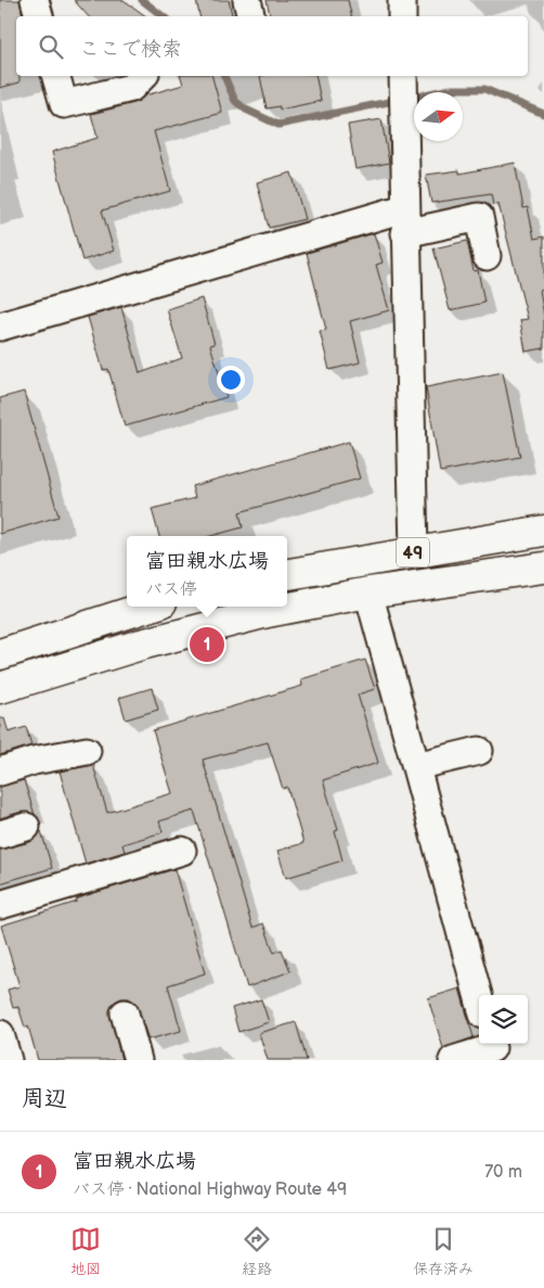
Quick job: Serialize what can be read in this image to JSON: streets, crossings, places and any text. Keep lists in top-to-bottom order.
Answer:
{
  "streets": {
    "highway": ["49"]
  },
  "north": "right",
  "page": {
    "search": "ここで検索",
    "popup": ["富田親水広場", "バス停"],
    "pins": "1",
    "heading": "周辺",
    "list": [
      {
        "mark": "1",
        "name": "富田親水広場",
        "note": "バス停 · National Highway Route 49",
        "value": "70 m"
      }
    ],
    "nav": ["地図", "経路", "保存済み"]
  }
}
